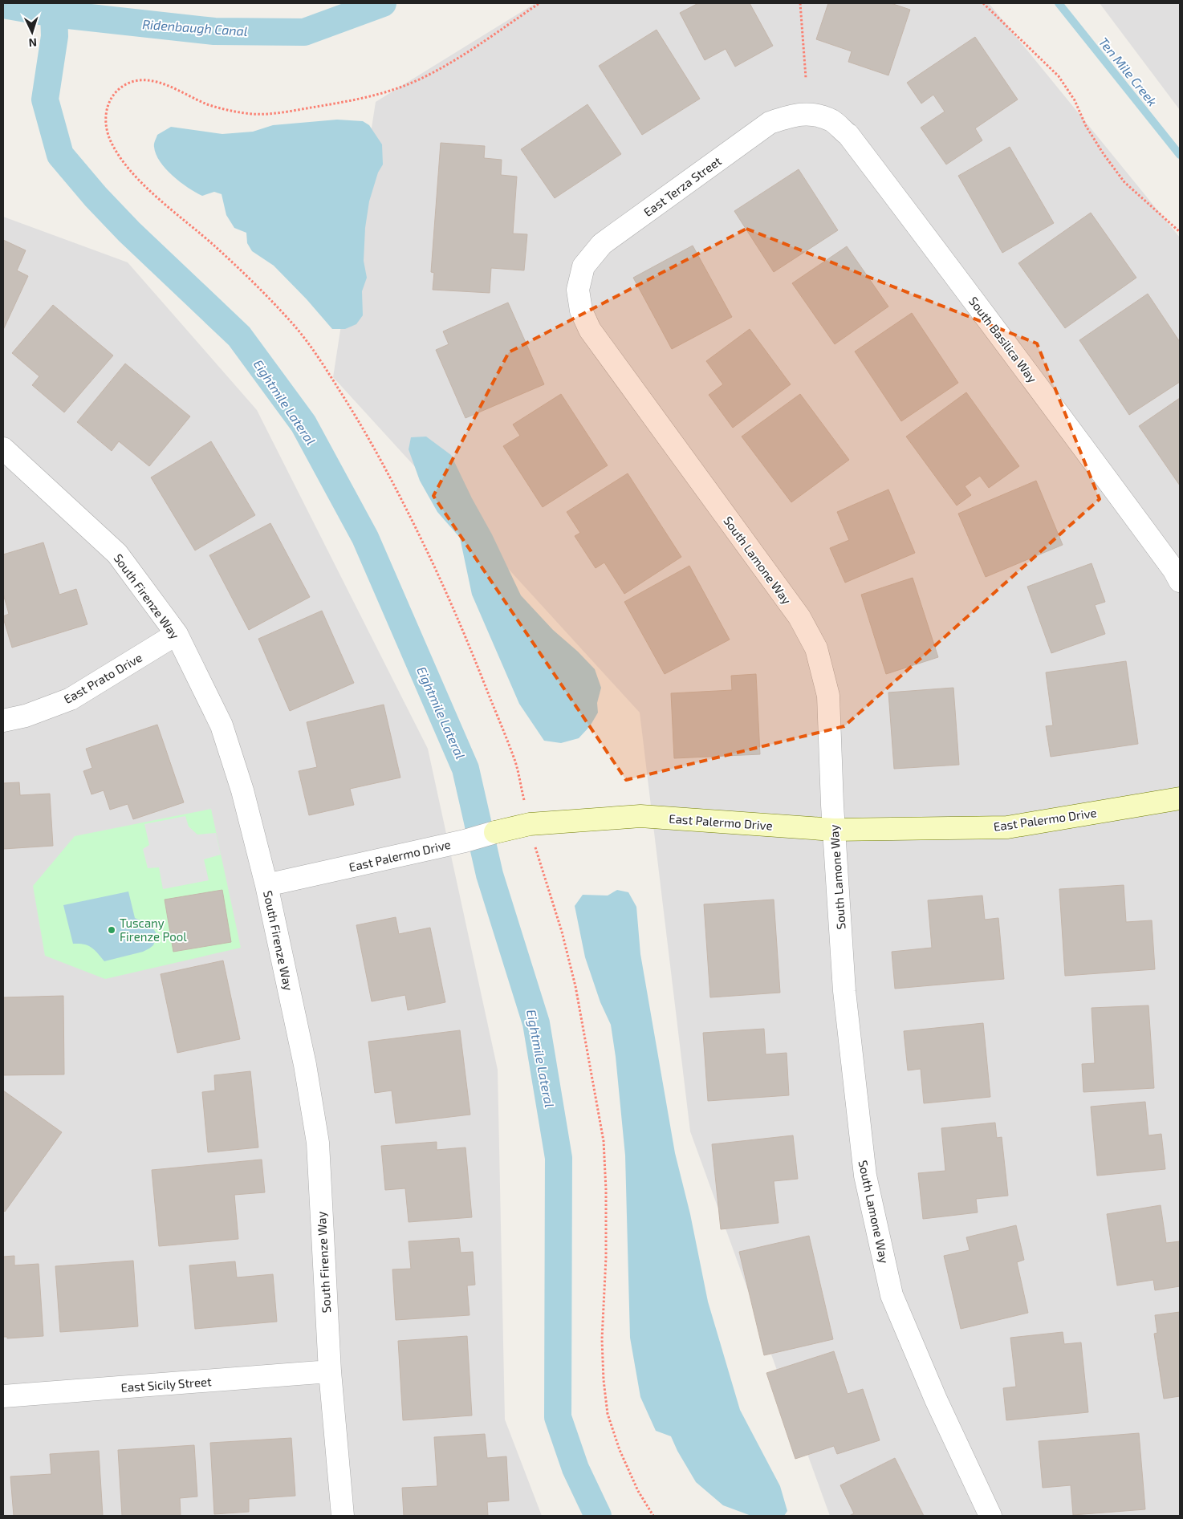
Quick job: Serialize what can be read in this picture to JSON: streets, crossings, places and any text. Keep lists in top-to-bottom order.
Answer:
{
  "streets": {
    "street": [
      "East Terza Street",
      "South Basilica Way",
      "South Lamone Way",
      "South Firenze Way",
      "East Prato Drive",
      "East Palermo Drive",
      "East Sicily Street"
    ]
  },
  "crossings": [
    ["East Terza Street", "South Basilica Way"],
    ["East Terza Street", "South Lamone Way"],
    ["South Lamone Way", "East Palermo Drive"],
    ["South Firenze Way", "East Prato Drive"],
    ["South Firenze Way", "East Palermo Drive"],
    ["South Firenze Way", "East Sicily Street"]
  ],
  "water": ["Ridenbaugh Canal", "Ten Mile Creek", "Eightmile Lateral"],
  "places": ["Tuscany Firenze Pool"],
  "north": "bottom"
}
